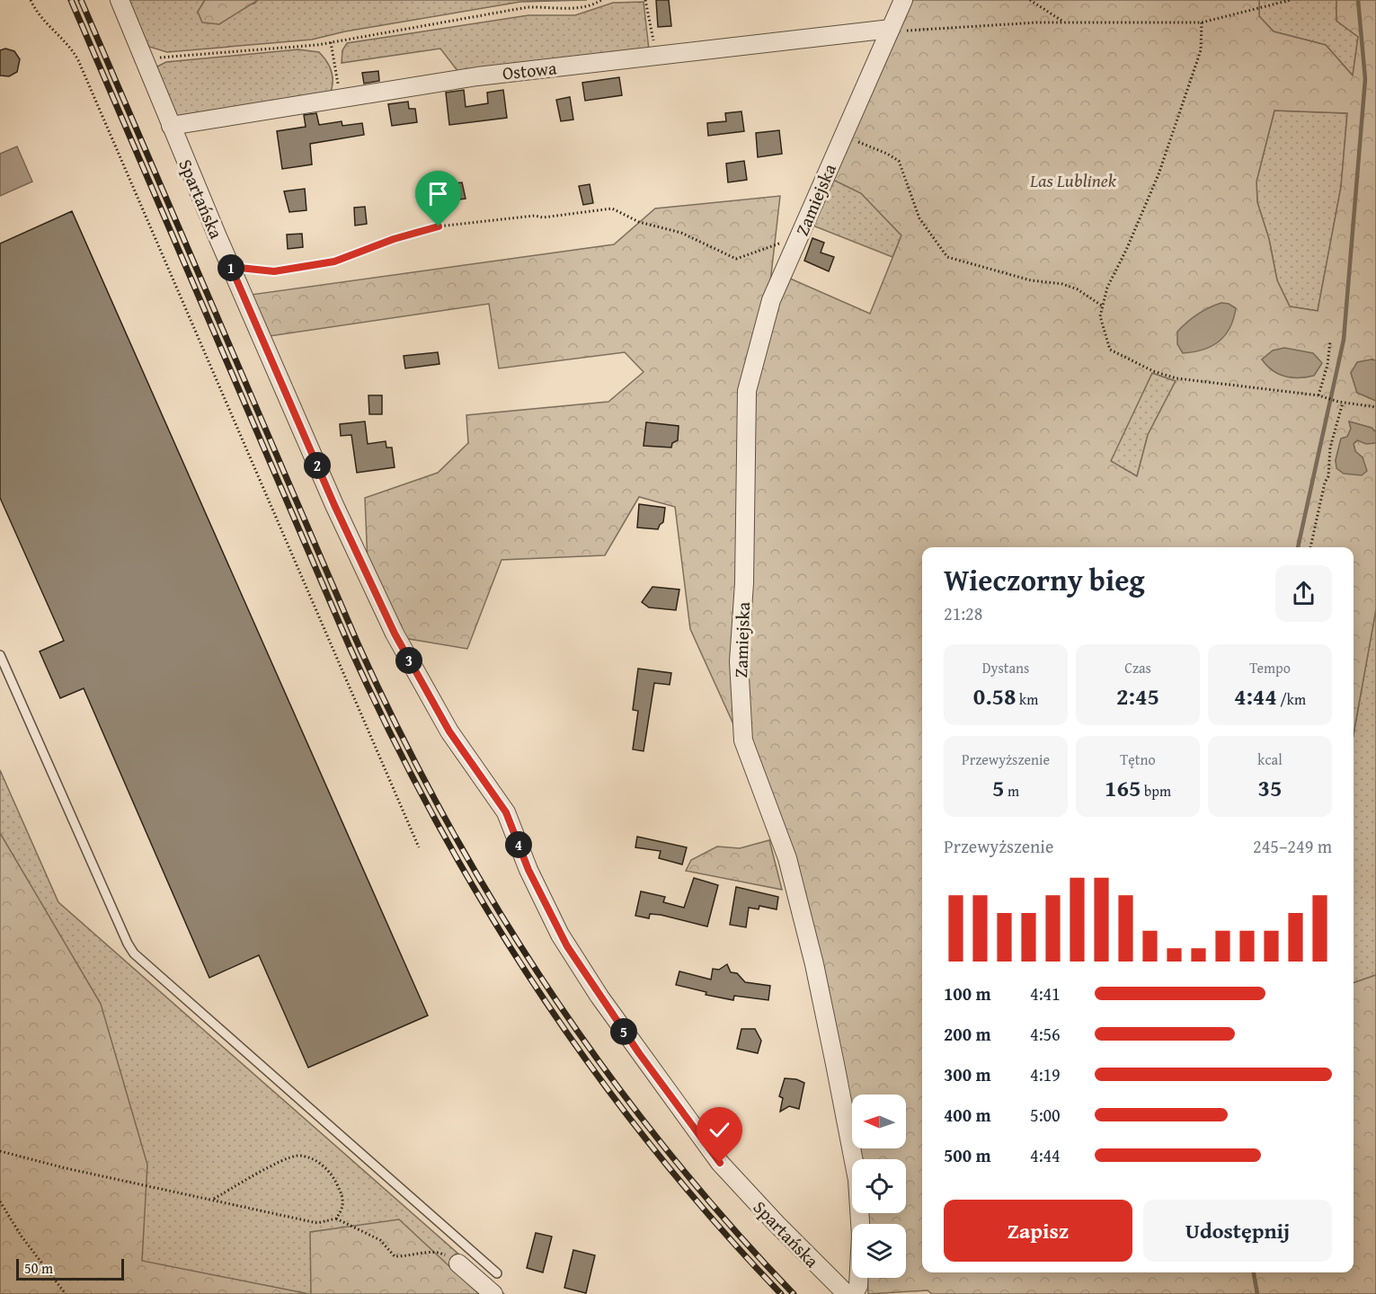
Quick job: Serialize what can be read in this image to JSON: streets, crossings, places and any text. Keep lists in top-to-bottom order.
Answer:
{
  "streets": {
    "street": ["Ostowa", "Spartańska", "Zamiejska"]
  },
  "crossings": [
    ["Ostowa", "Spartańska"],
    ["Ostowa", "Zamiejska"]
  ],
  "parks": ["Las Lublinek"],
  "scale_bar": "50 m",
  "north": "left",
  "page": {
    "pins": [
      "1",
      "2",
      "3",
      "4",
      "5"
    ],
    "heading": ["Wieczorny bieg", "21:28"],
    "stats": [
      ["Dystans", "0.58 km"],
      ["Czas", "2:45"],
      ["Tempo", "4:44 /km"],
      ["Przewyższenie", "5 m"],
      ["Tętno", "165 bpm"],
      ["kcal", "35"]
    ],
    "chart": ["Przewyższenie", "245–249 m"],
    "list": [
      {
        "name": "100 m",
        "note": "4:41"
      },
      {
        "name": "200 m",
        "note": "4:56"
      },
      {
        "name": "300 m",
        "note": "4:19"
      },
      {
        "name": "400 m",
        "note": "5:00"
      },
      {
        "name": "500 m",
        "note": "4:44"
      }
    ],
    "buttons": ["Zapisz", "Udostępnij"],
    "scale": "50 m"
  }
}
